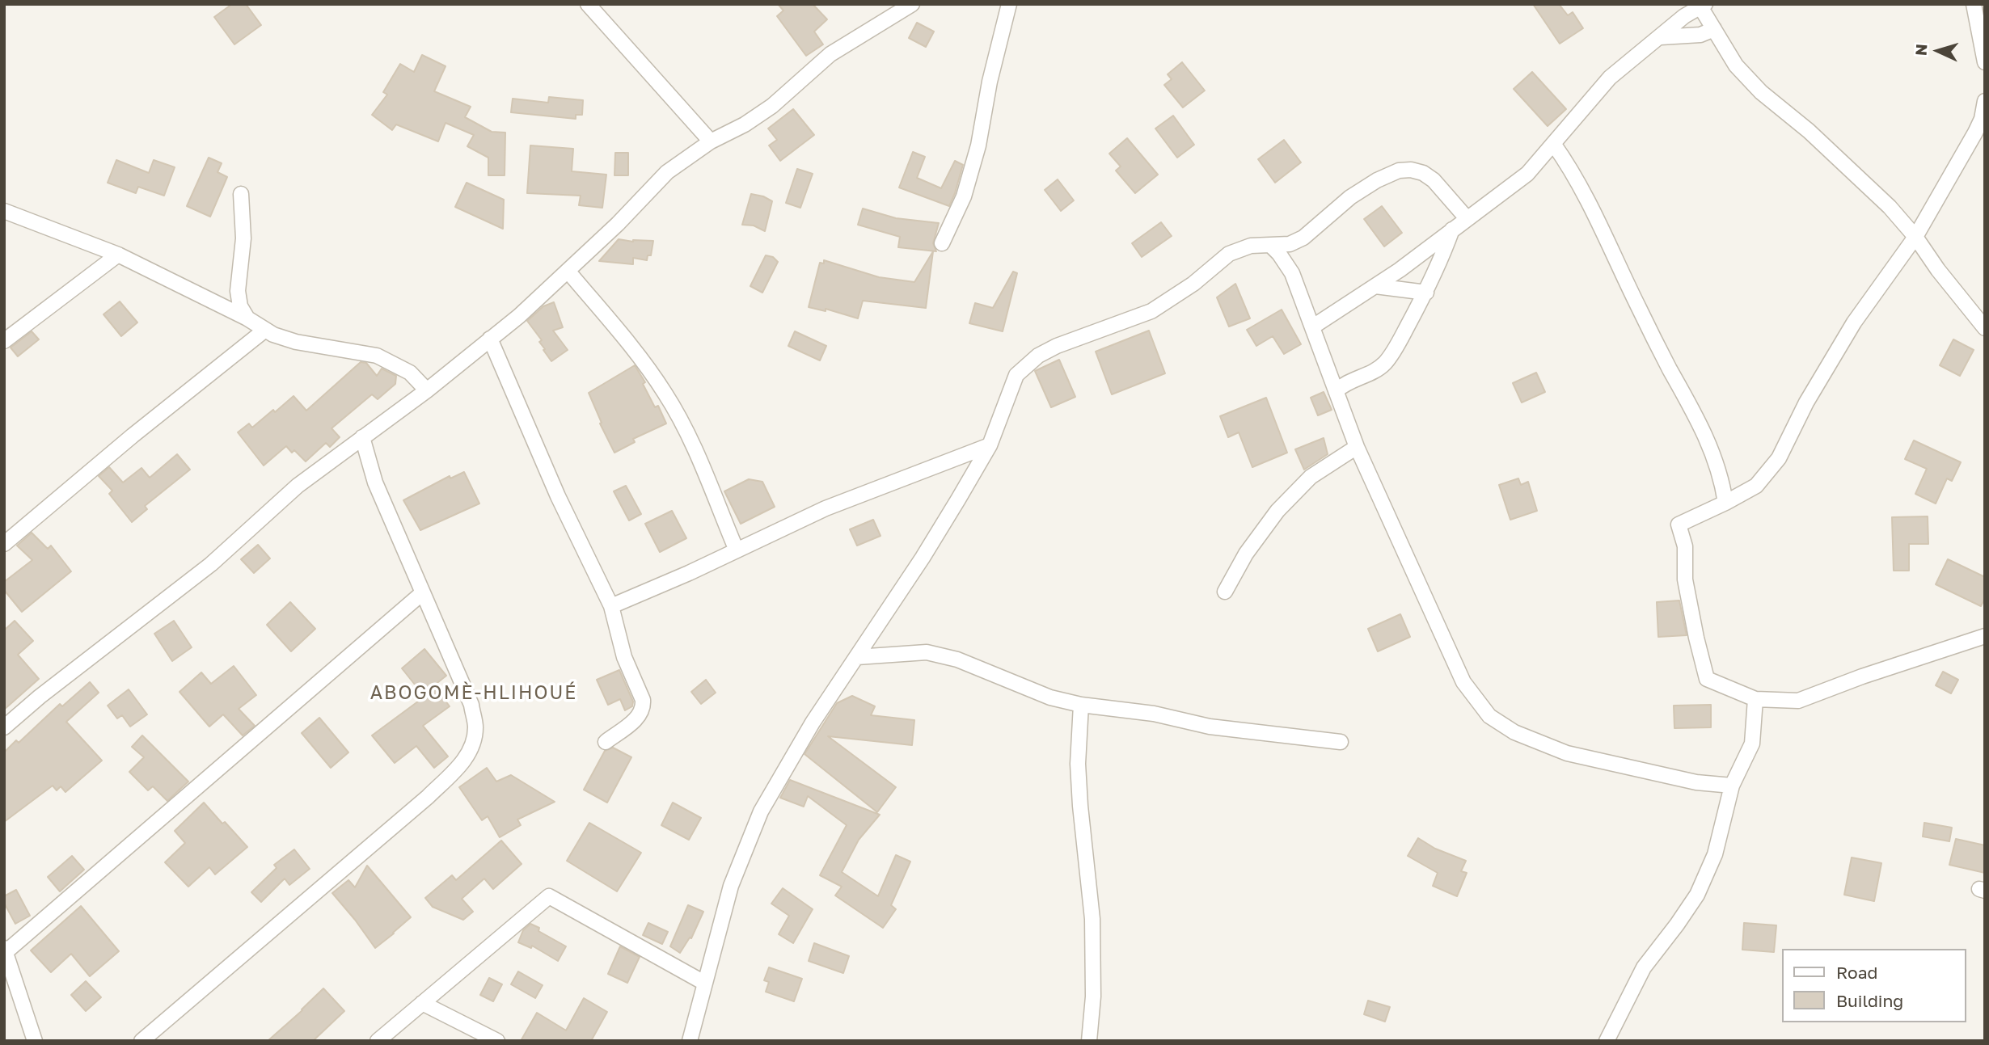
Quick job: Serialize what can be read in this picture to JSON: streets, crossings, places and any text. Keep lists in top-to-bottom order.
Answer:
{
  "districts": ["ABOGOMÈ-HLIHOUÉ"],
  "legend": ["Road", "Building"],
  "north": "left"
}
